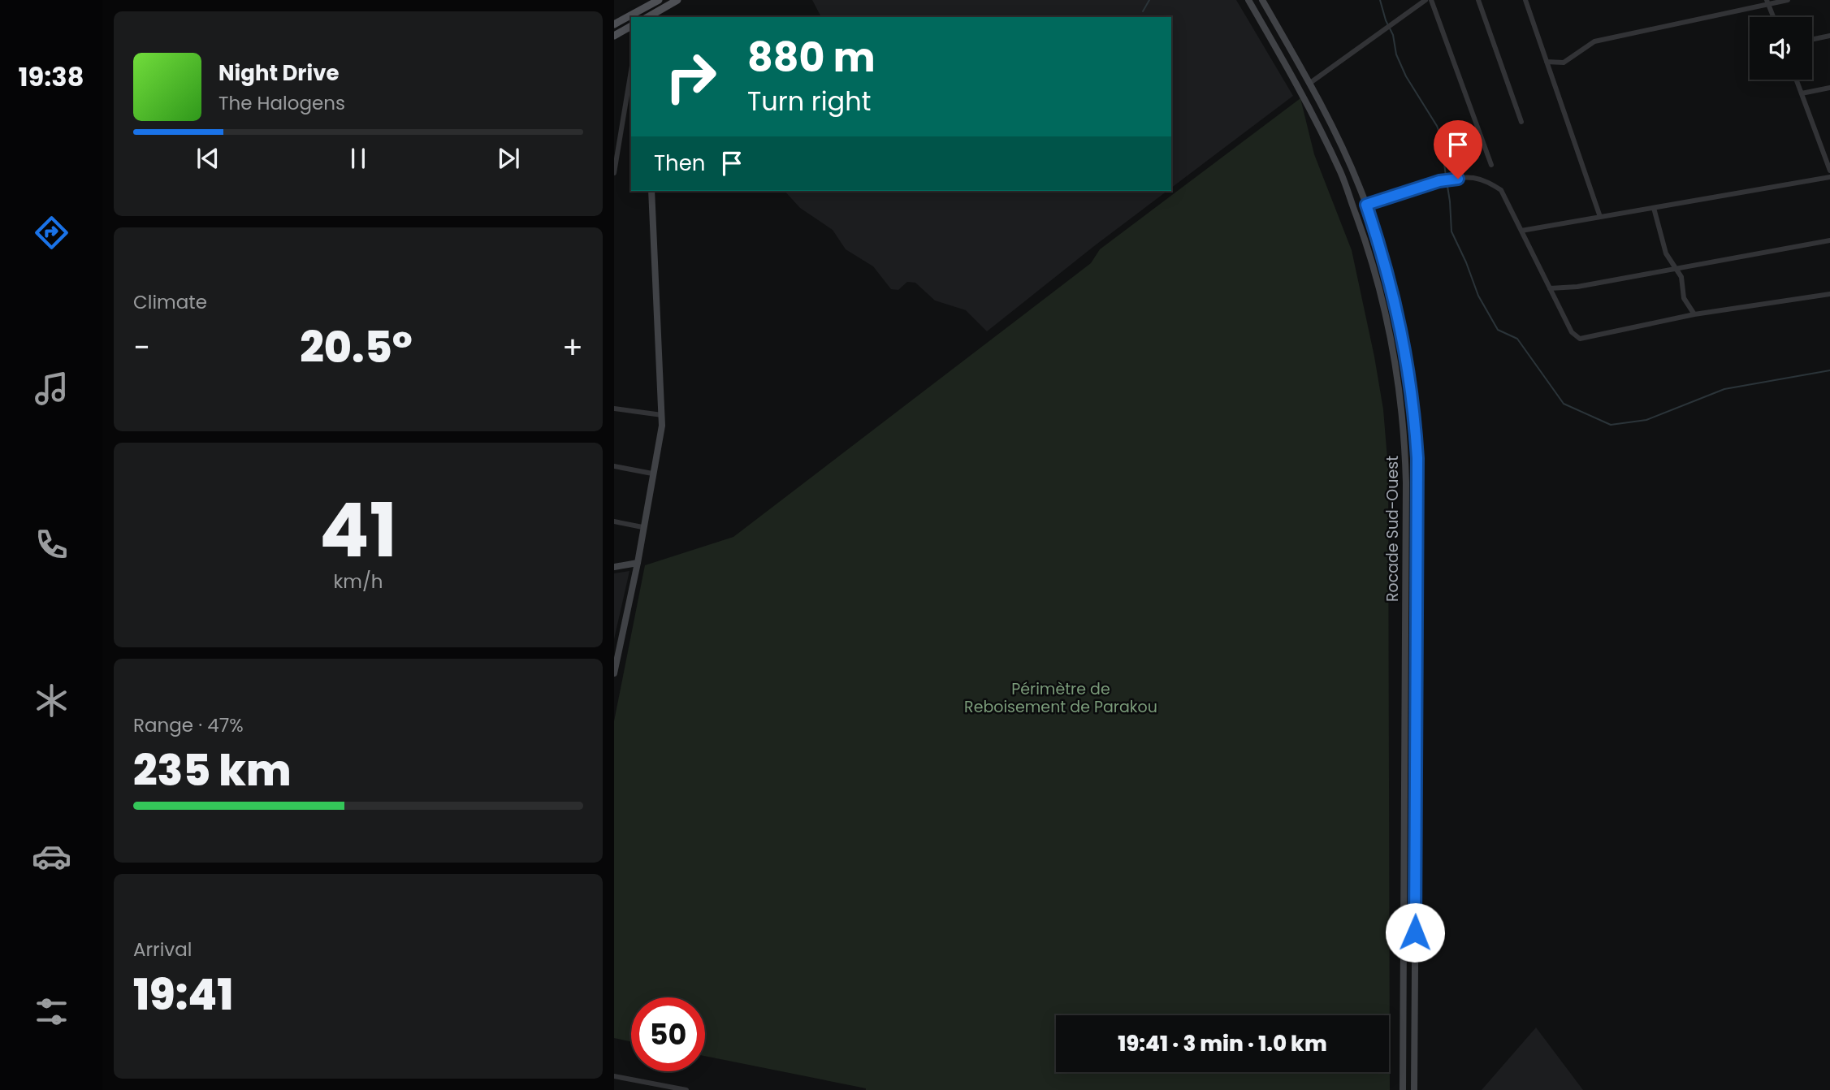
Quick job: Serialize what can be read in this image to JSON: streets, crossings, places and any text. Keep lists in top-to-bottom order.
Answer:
{
  "streets": {
    "main road": ["Rocade Sud-Ouest"]
  },
  "parks": ["Périmètre de Reboisement de Parakou"],
  "page": {
    "tabs": "19:38",
    "turn": ["880 m", "Turn right"],
    "song": ["Night Drive", "The Halogens"],
    "then": "Then",
    "tile": [
      "Climate",
      ["41", "km/h"],
      ["Range · 47%", "235 km"],
      ["Arrival", "19:41"]
    ],
    "heat": ["−", "20.5°", "+"],
    "limit": "50",
    "trip": "19:41 · 3 min · 1.0 km"
  }
}
